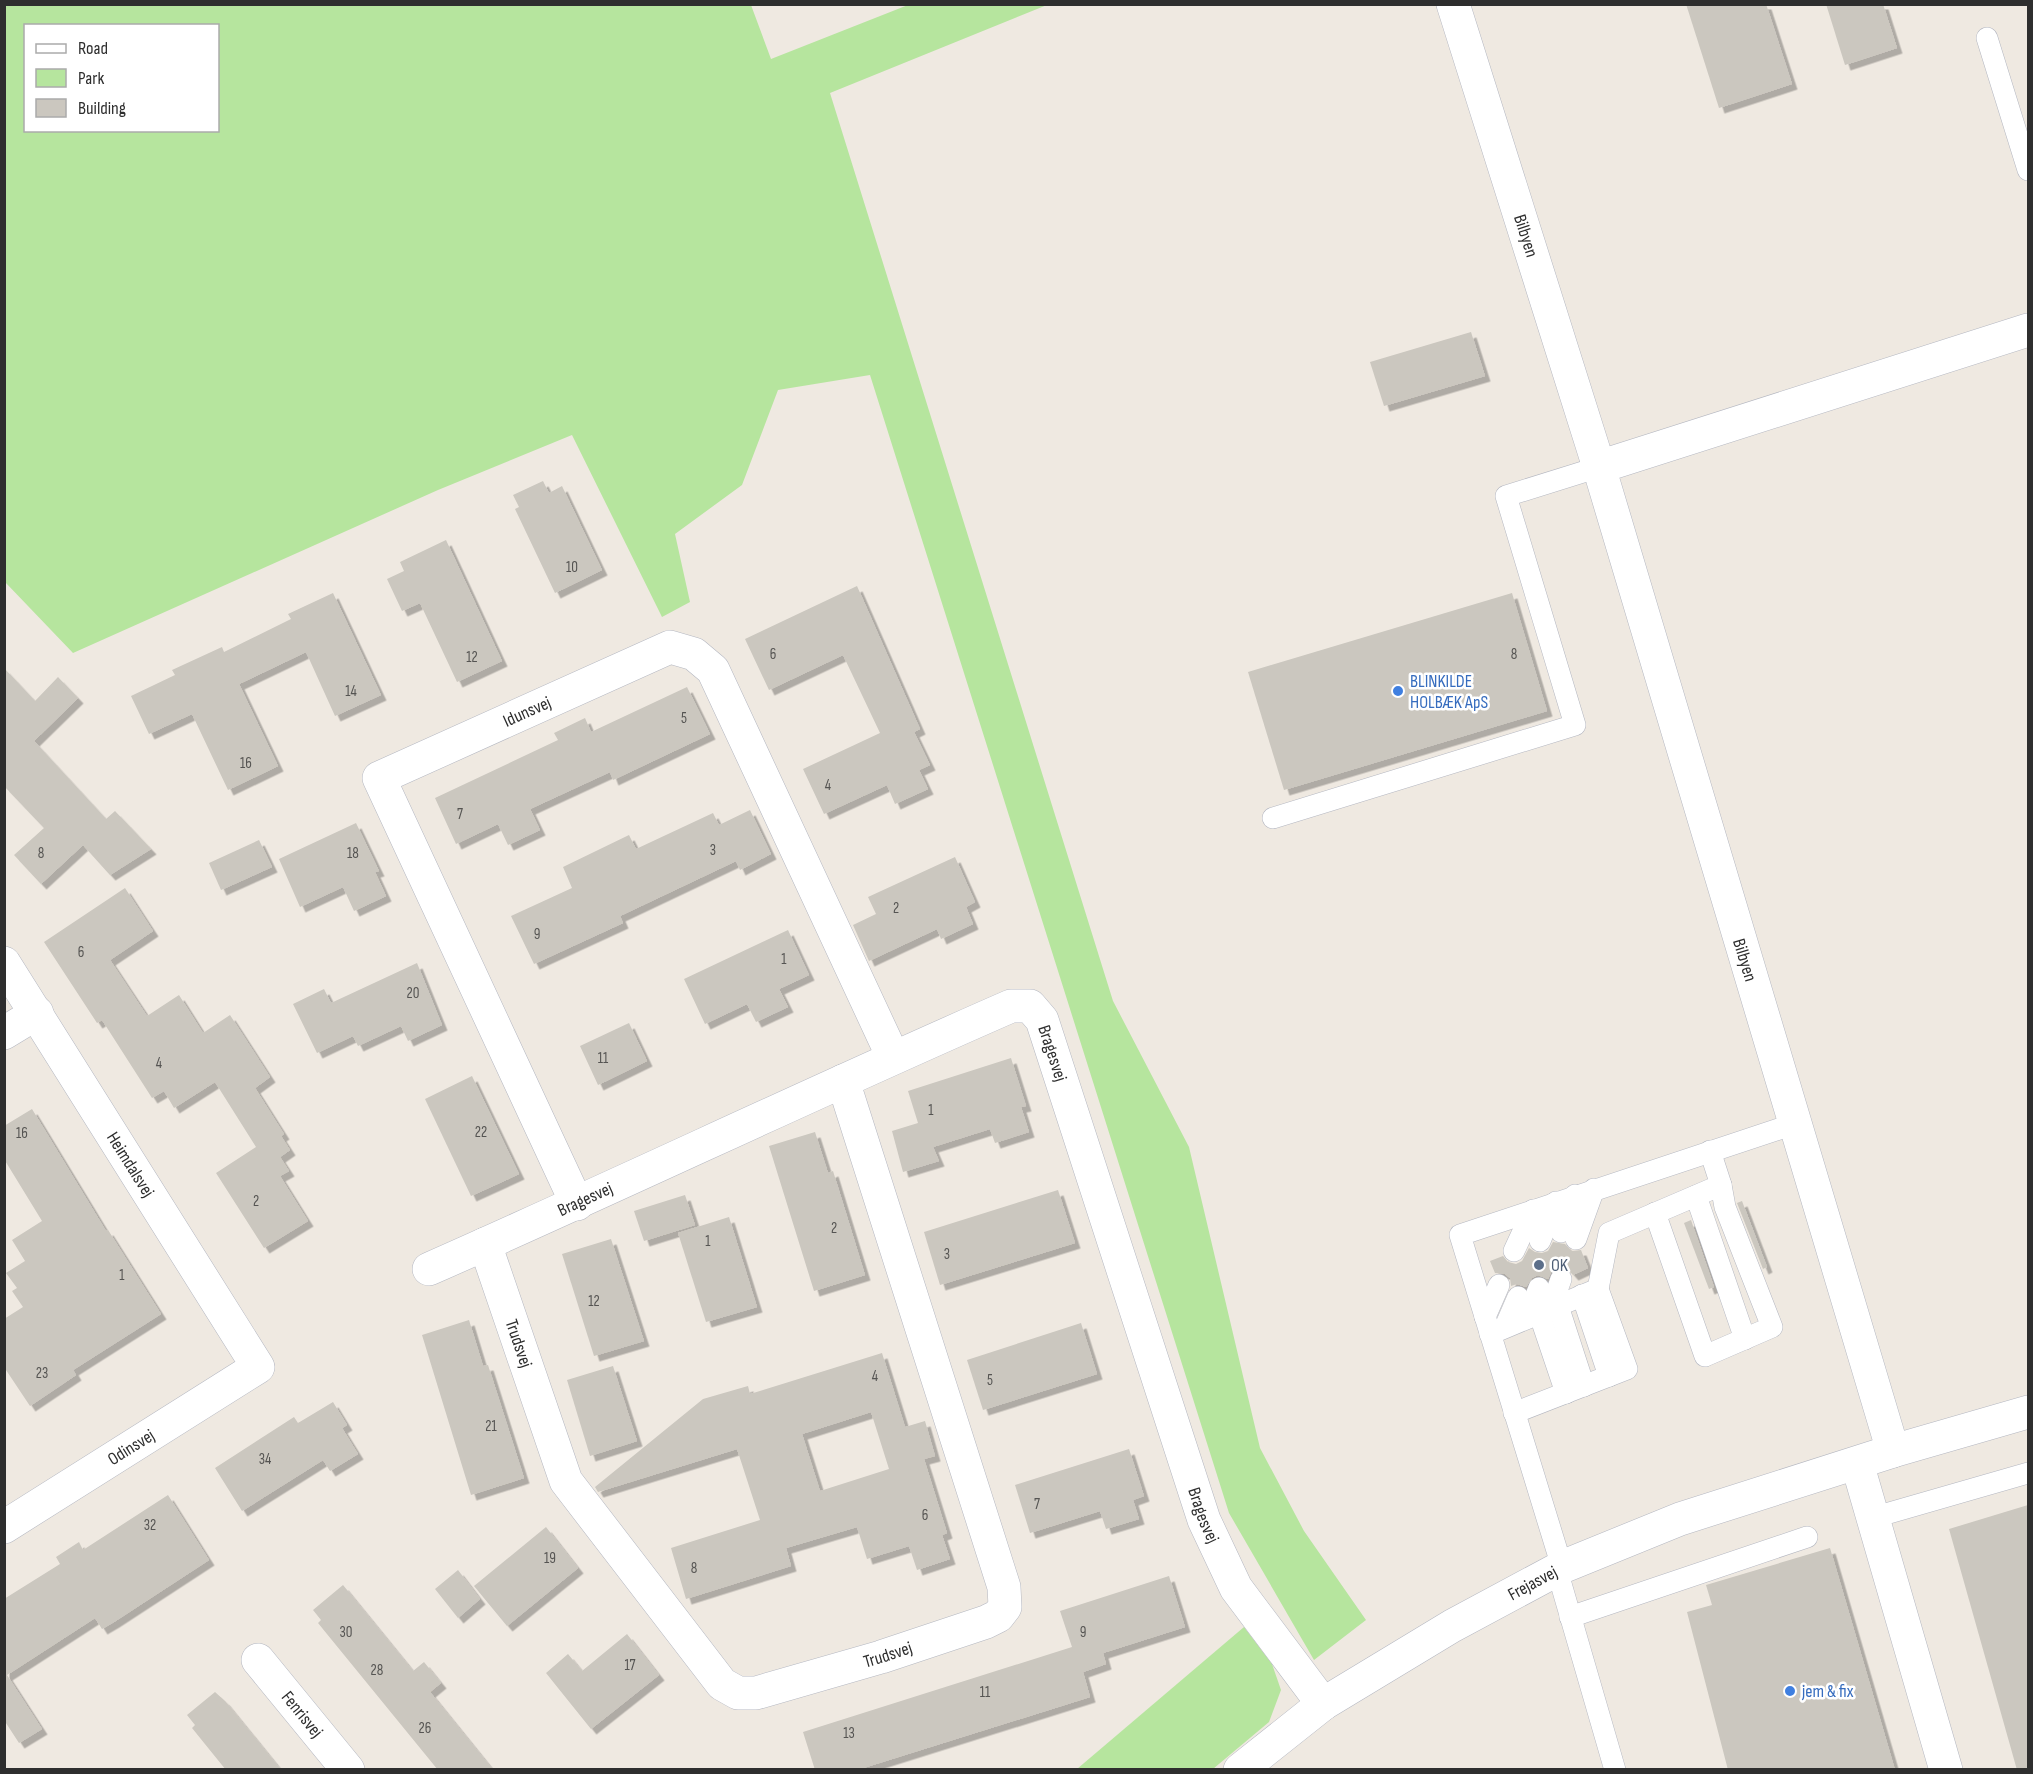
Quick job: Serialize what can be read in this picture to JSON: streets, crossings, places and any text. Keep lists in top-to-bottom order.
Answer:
{
  "streets": {
    "street": [
      "Bilbyen",
      "Idunsvej",
      "Bragesvej",
      "Heimdalsvej",
      "Trudsvej",
      "Odinsvej",
      "Frejasvej",
      "Fenrisvej"
    ]
  },
  "crossings": [
    ["Bilbyen", "Frejasvej"],
    ["Idunsvej", "Bragesvej"],
    ["Bragesvej", "Trudsvej"],
    ["Bragesvej", "Frejasvej"],
    ["Heimdalsvej", "Odinsvej"]
  ],
  "places": ["BLINKILDE HOLBÆK ApS", "OK", "jem & fix"],
  "house_numbers": [
    "10",
    "6",
    "8",
    "12",
    "14",
    "5",
    "16",
    "4",
    "7",
    "3",
    "8",
    "18",
    "2",
    "9",
    "6",
    "1",
    "20",
    "11",
    "4",
    "1",
    "22",
    "16",
    "2",
    "2",
    "1",
    "3",
    "1",
    "12",
    "23",
    "4",
    "5",
    "21",
    "34",
    "7",
    "6",
    "32",
    "19",
    "8",
    "30",
    "9",
    "17",
    "28",
    "11",
    "26",
    "13"
  ],
  "legend": ["Road", "Park", "Building"]
}
